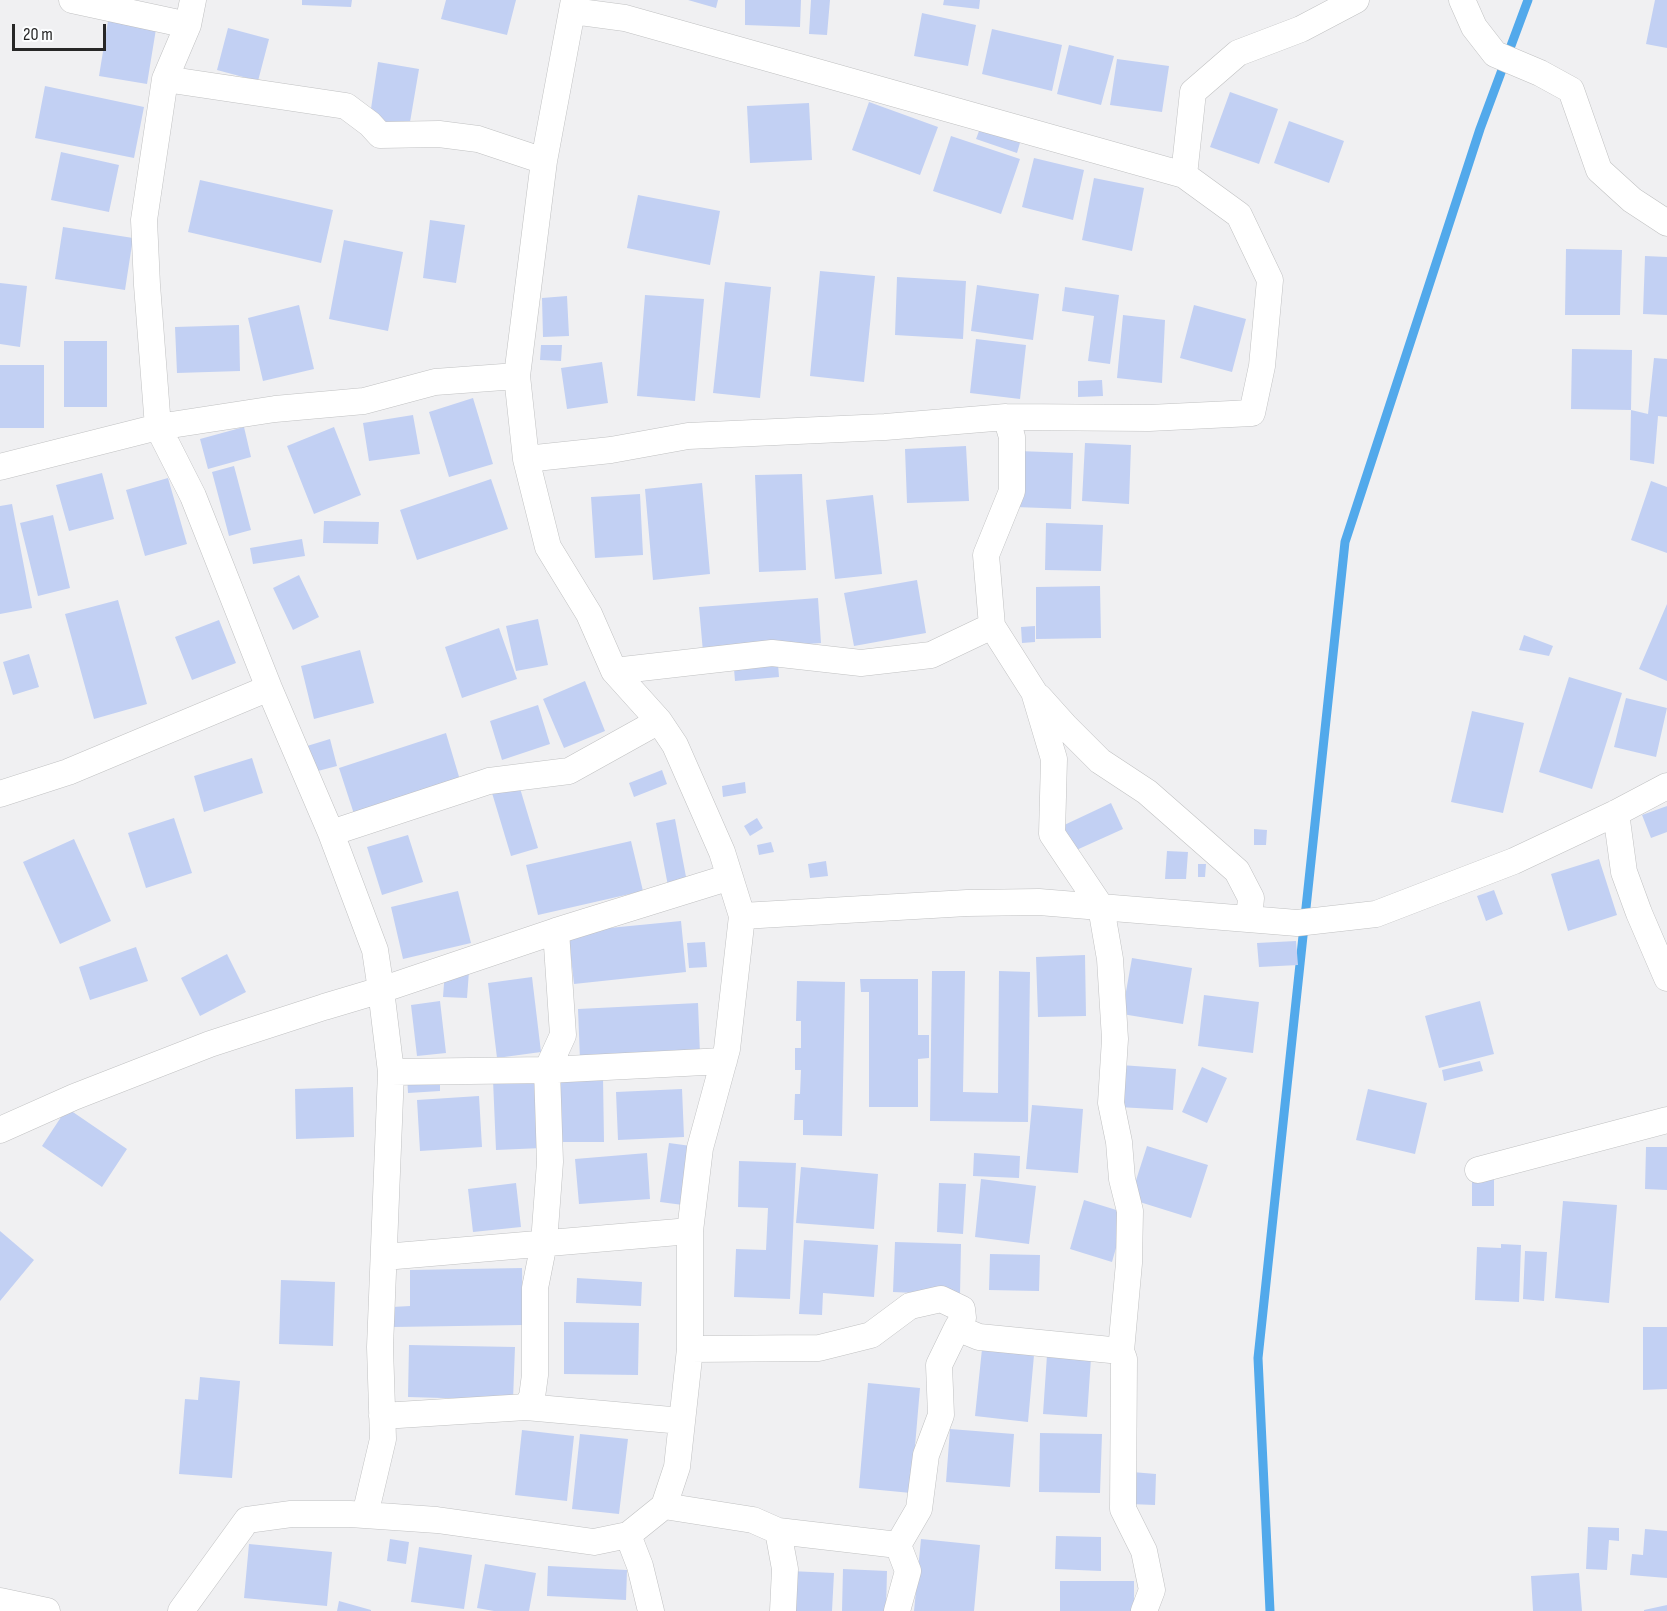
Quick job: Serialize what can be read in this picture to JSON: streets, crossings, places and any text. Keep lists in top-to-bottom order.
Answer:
{
  "scale_bar": "20 m"
}
